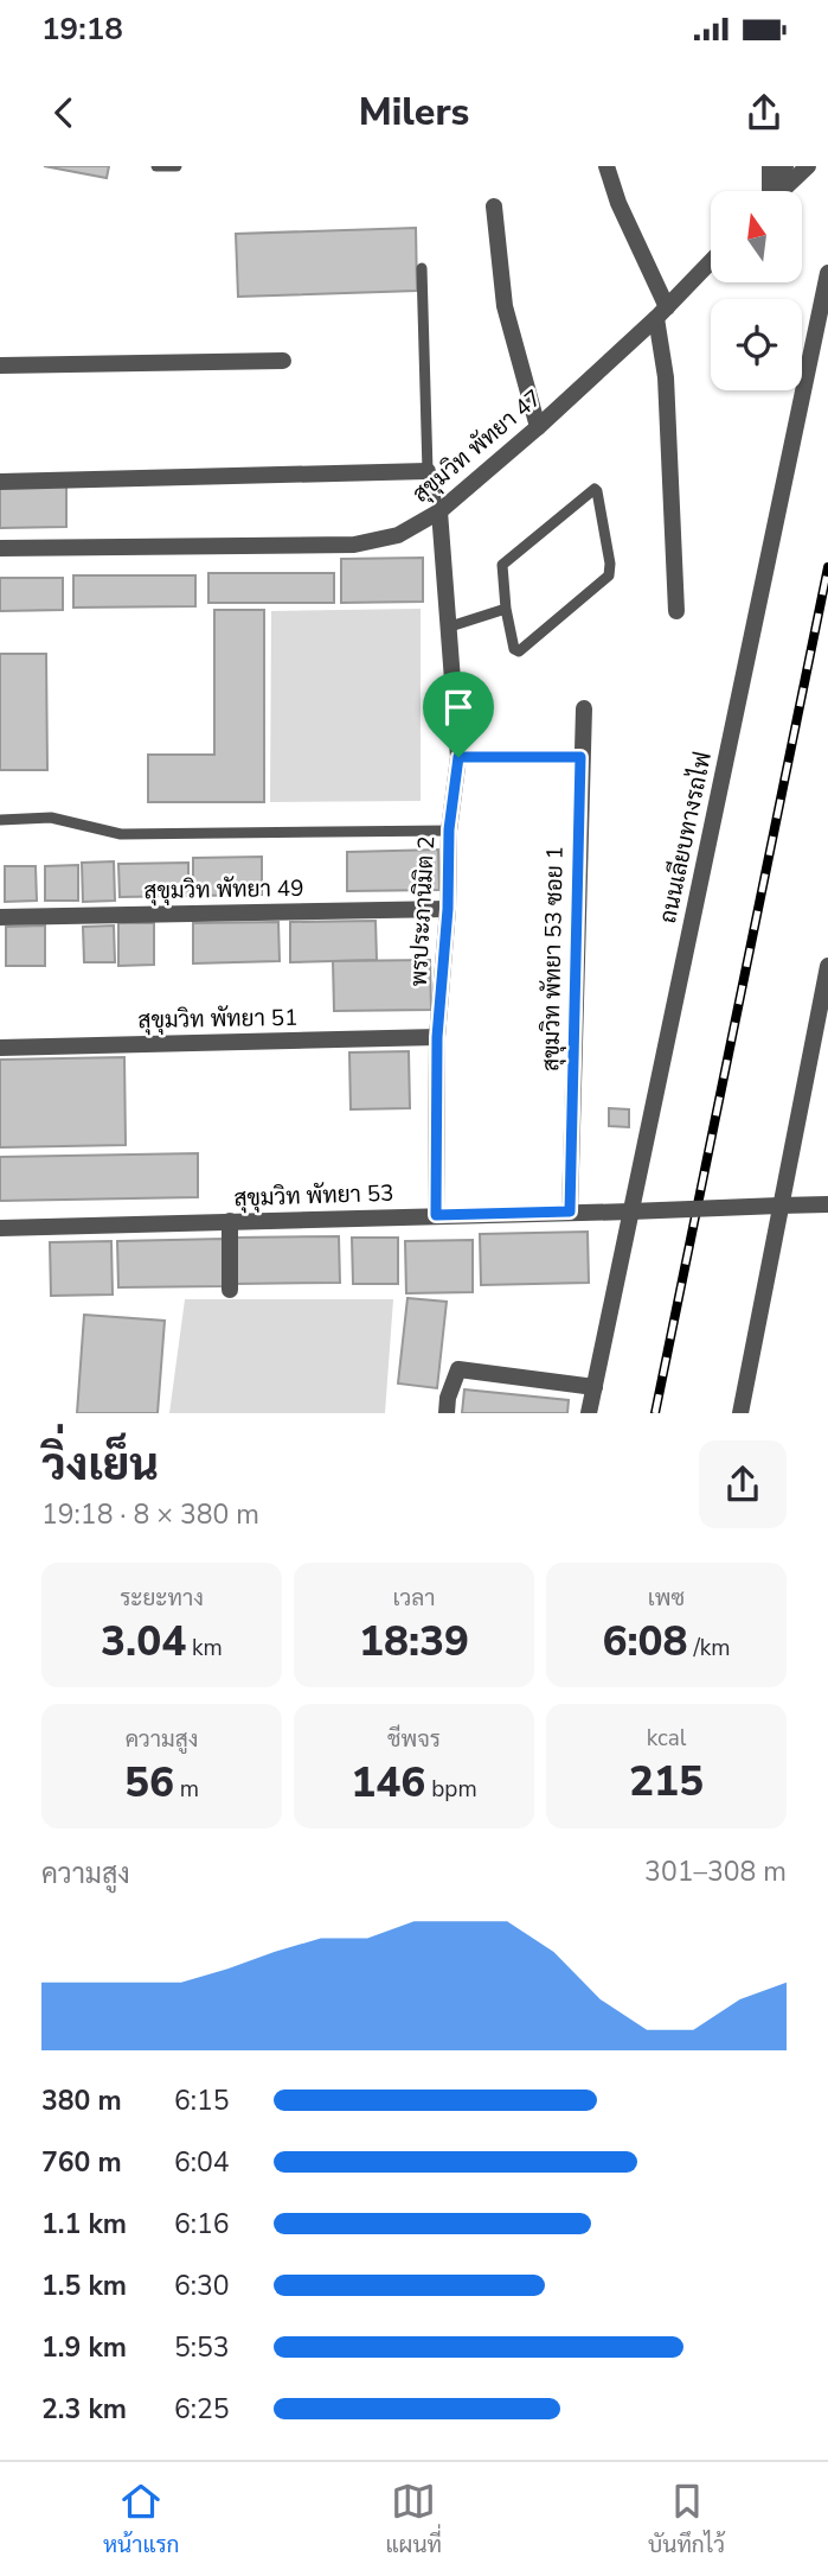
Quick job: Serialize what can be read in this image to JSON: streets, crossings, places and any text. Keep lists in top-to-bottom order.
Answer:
{
  "streets": {
    "street": [
      "สุขุมวิท พัทยา 47",
      "ถนนเลียบทางรถไฟ",
      "สุขุมวิท พัทยา 49",
      "พรประภานิมิต 2",
      "สุขุมวิท พัทยา 53 ซอย 1",
      "สุขุมวิท พัทยา 51",
      "สุขุมวิท พัทยา 53"
    ]
  },
  "crossings": [
    ["สุขุมวิท พัทยา 47", "พรประภานิมิต 2"],
    ["ถนนเลียบทางรถไฟ", "สุขุมวิท พัทยา 53"],
    ["สุขุมวิท พัทยา 49", "พรประภานิมิต 2"],
    ["พรประภานิมิต 2", "สุขุมวิท พัทยา 51"],
    ["พรประภานิมิต 2", "สุขุมวิท พัทยา 53"],
    ["สุขุมวิท พัทยา 53 ซอย 1", "สุขุมวิท พัทยา 53"]
  ],
  "north": "top",
  "page": {
    "status": "19:18",
    "header": "Milers",
    "heading": ["วิ่งเย็น", "19:18 · 8 × 380 m"],
    "stats": [
      ["ระยะทาง", "3.04 km"],
      ["เวลา", "18:39"],
      ["เพซ", "6:08 /km"],
      ["ความสูง", "56 m"],
      ["ชีพจร", "146 bpm"],
      ["kcal", "215"]
    ],
    "chart": ["ความสูง", "301–308 m"],
    "list": [
      {
        "name": "380 m",
        "note": "6:15"
      },
      {
        "name": "760 m",
        "note": "6:04"
      },
      {
        "name": "1.1 km",
        "note": "6:16"
      },
      {
        "name": "1.5 km",
        "note": "6:30"
      },
      {
        "name": "1.9 km",
        "note": "5:53"
      },
      {
        "name": "2.3 km",
        "note": "6:25"
      }
    ],
    "tabs": ["หน้าแรก", "แผนที่", "บันทึกไว้"]
  }
}
